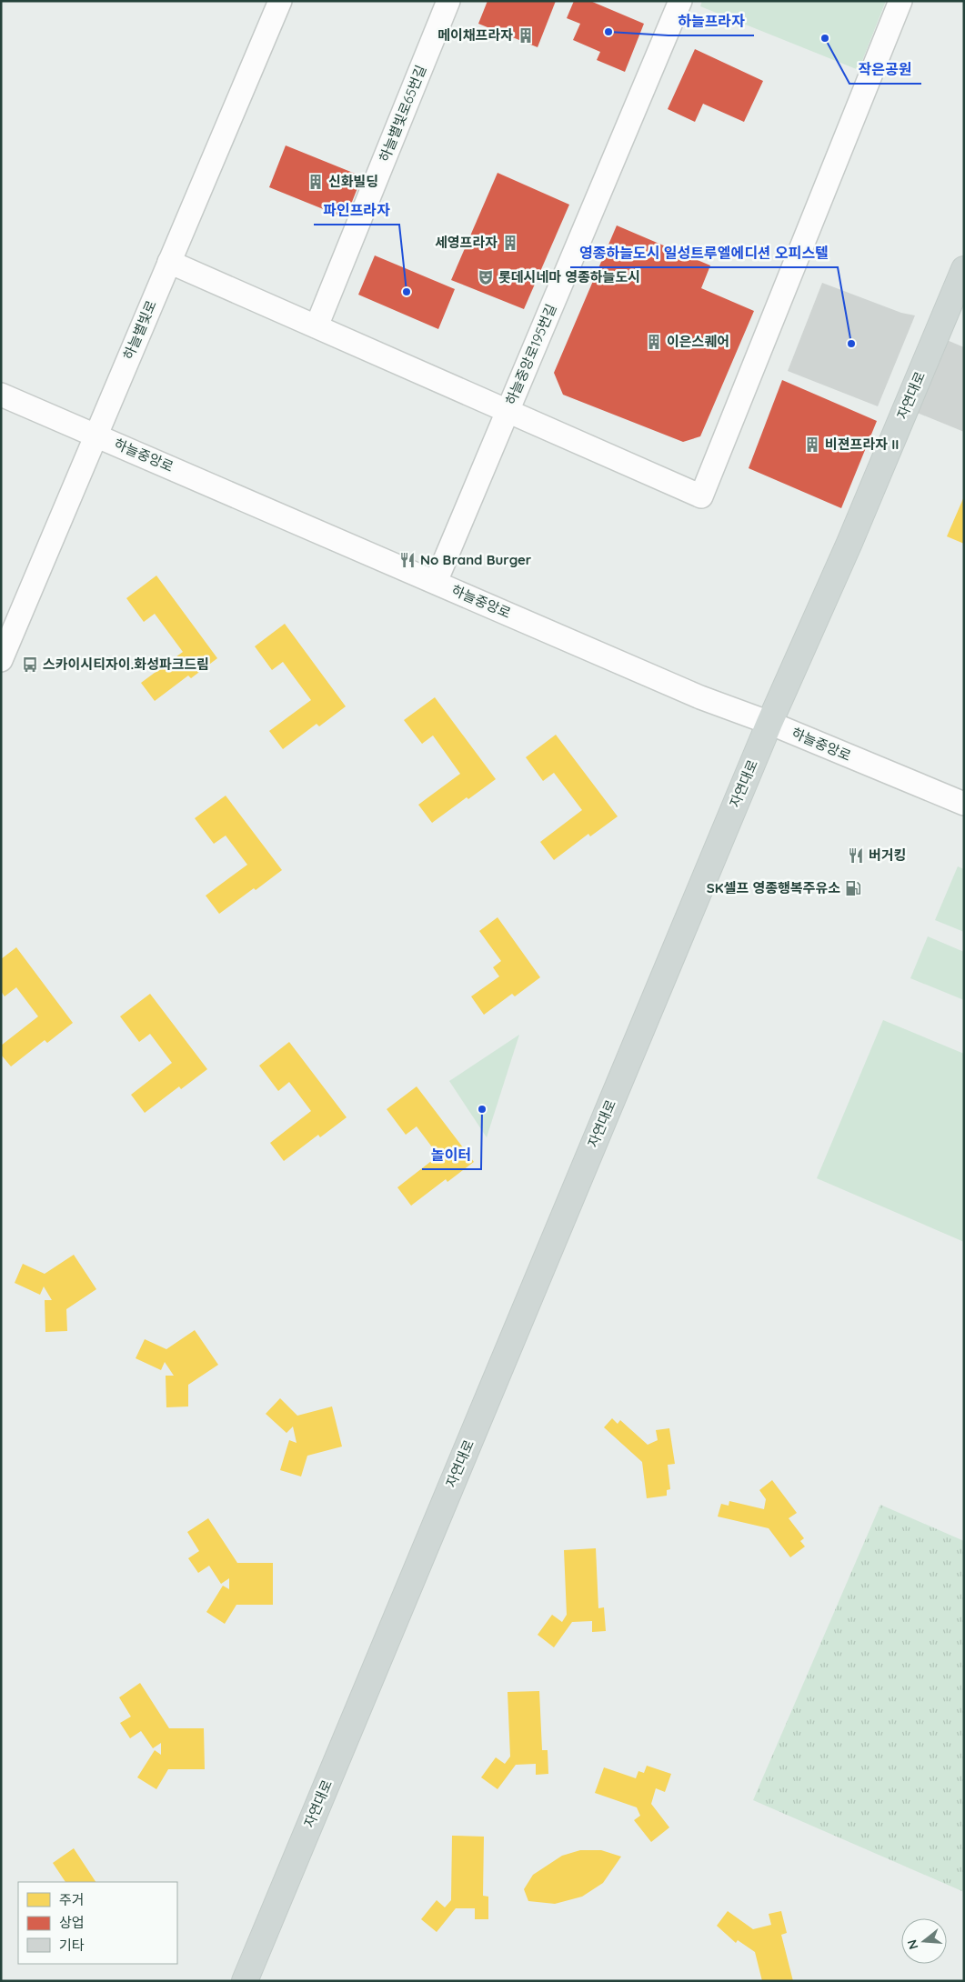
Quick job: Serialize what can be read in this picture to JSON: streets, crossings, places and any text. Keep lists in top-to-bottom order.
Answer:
{
  "streets": {
    "main road": ["자연대로"],
    "street": [
      "하늘별빛로65번길",
      "하늘별빛로",
      "하늘중앙로195번길",
      "하늘중앙로"
    ]
  },
  "crossings": [
    ["하늘별빛로", "하늘중앙로"],
    ["하늘중앙로195번길", "하늘중앙로"],
    ["자연대로", "하늘중앙로"]
  ],
  "places": {
    "other": [
      "하늘프라자",
      "작은공원",
      "파인프라자",
      "영종하늘도시 일성트루엘에디션 오피스텔",
      "놀이터"
    ],
    "building": [
      "메이채프라자",
      "신화빌딩",
      "세영프라자",
      "이은스퀘어",
      "비젼프라자 II"
    ],
    "theatre": ["롯데시네마 영종하늘도시"],
    "restaurant": ["No Brand Burger", "버거킹"],
    "bus stop": ["스카이시티자이.화성파크드림"],
    "fuel station": ["SK셀프 영종행복주유소"]
  },
  "legend": ["주거", "상업", "기타"],
  "north": "left"
}
